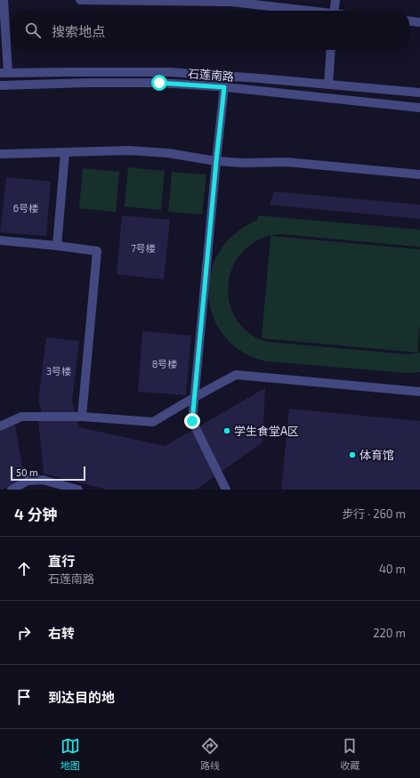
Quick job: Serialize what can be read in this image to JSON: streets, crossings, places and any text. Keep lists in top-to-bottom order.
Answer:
{
  "streets": {
    "street": ["石莲南路"]
  },
  "places": ["学生食堂A区", "体育馆"],
  "house_numbers": [
    "6号楼",
    "7号楼",
    "8号楼",
    "3号楼"
  ],
  "scale_bar": "50 m",
  "page": {
    "search": "搜索地点",
    "scale": "50 m",
    "heading": ["4 分钟", "步行 · 260 m"],
    "list": [
      ["直行", "石莲南路", "40 m"],
      ["右转", "220 m"],
      "到达目的地"
    ],
    "nav": ["地图", "路线", "收藏"]
  }
}
